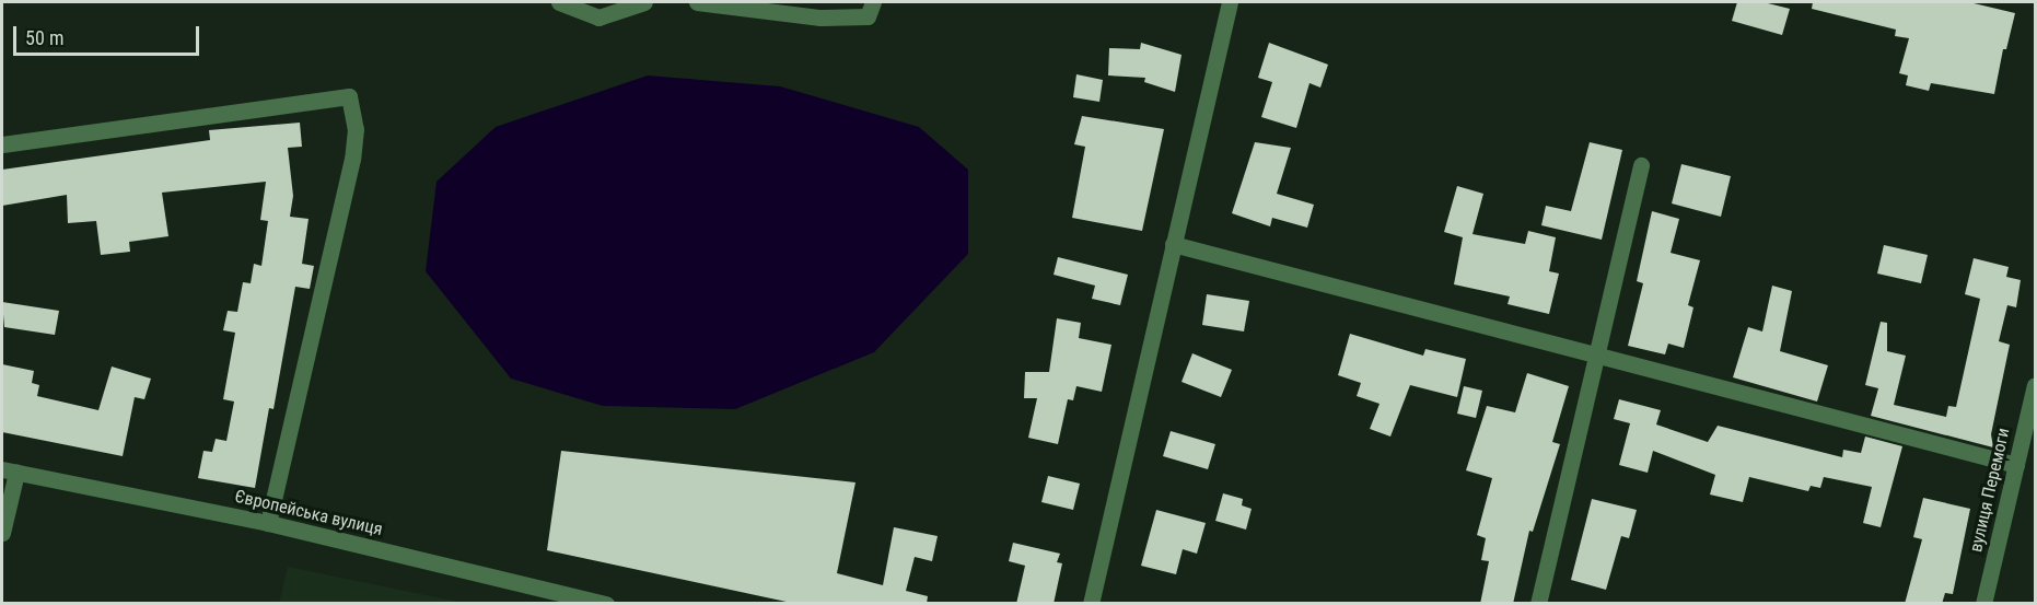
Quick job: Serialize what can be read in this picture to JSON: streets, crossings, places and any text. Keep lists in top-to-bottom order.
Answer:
{
  "streets": {
    "street": ["вулиця Перемоги", "Європейська вулиця"]
  },
  "scale_bar": "50 m"
}
